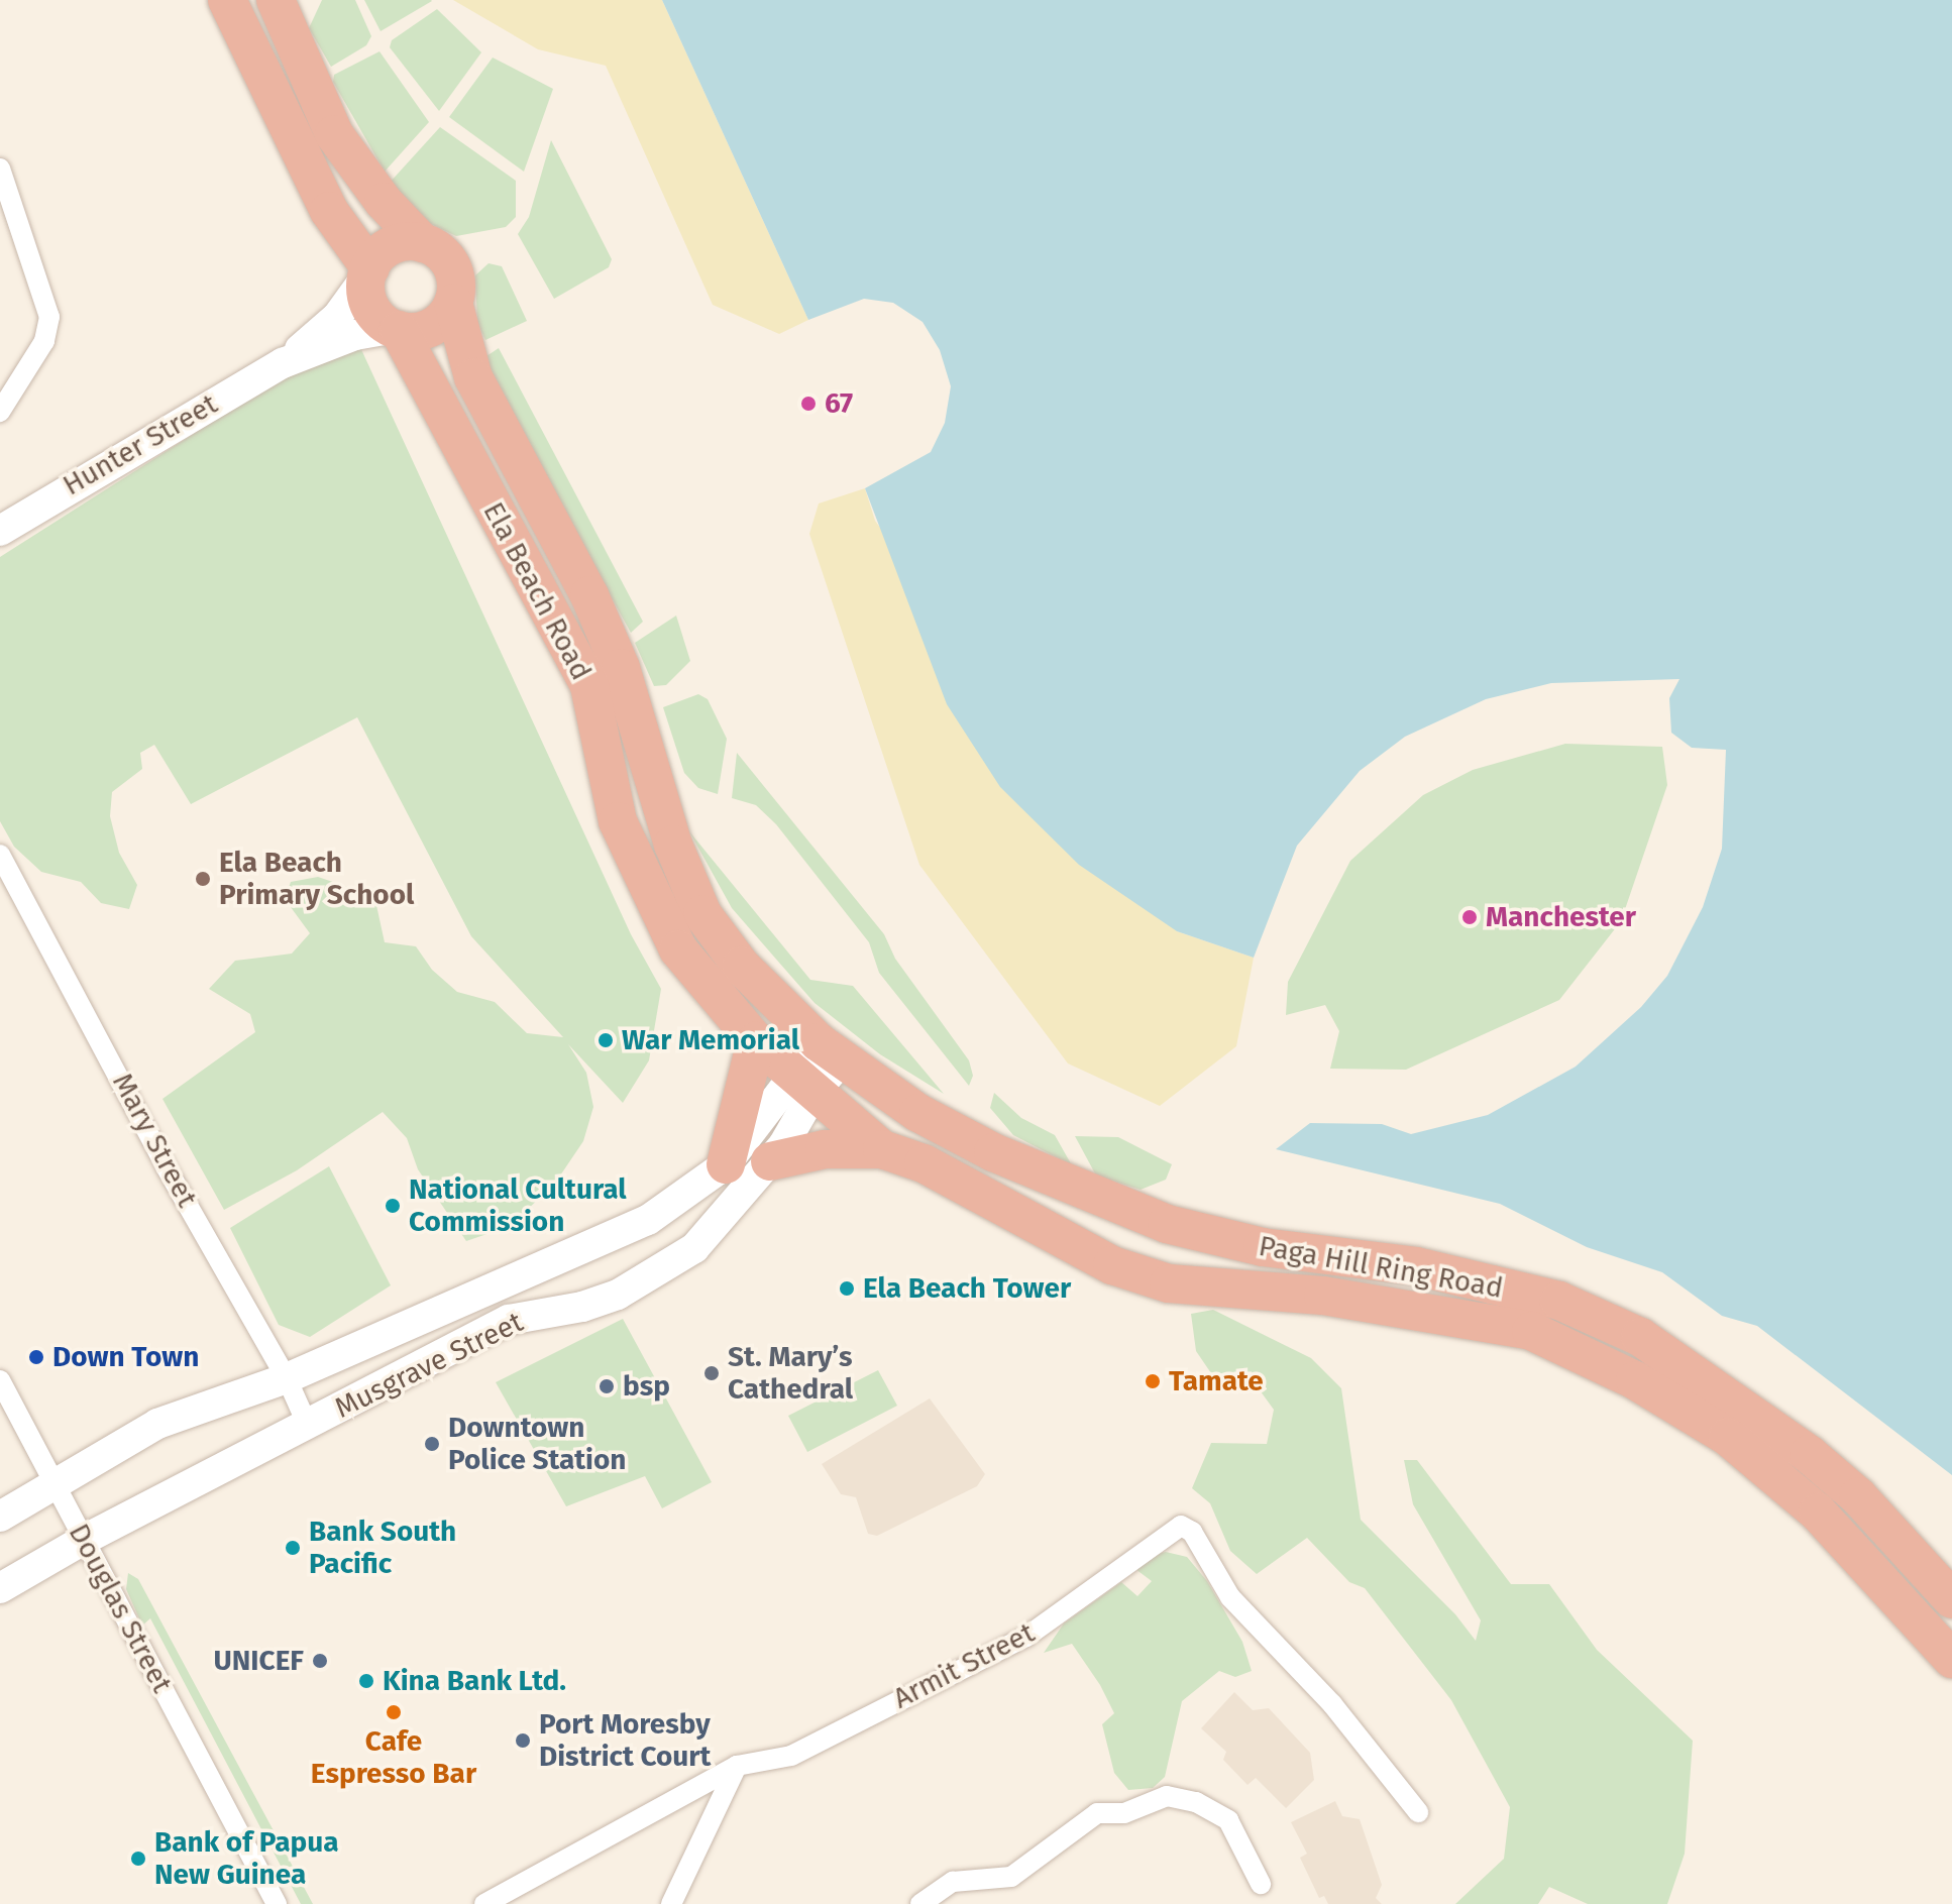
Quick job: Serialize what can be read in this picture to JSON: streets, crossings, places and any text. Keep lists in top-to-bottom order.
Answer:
{
  "streets": {
    "highway": ["Ela Beach Road", "Paga Hill Ring Road"],
    "street": [
      "Hunter Street",
      "Mary Street",
      "Musgrave Street",
      "Douglas Street",
      "Armit Street"
    ]
  },
  "crossings": [
    ["Hunter Street", "Ela Beach Road"],
    ["Ela Beach Road", "Paga Hill Ring Road"],
    ["Ela Beach Road", "Musgrave Street"],
    ["Mary Street", "Musgrave Street"],
    ["Paga Hill Ring Road", "Musgrave Street"],
    ["Musgrave Street", "Douglas Street"]
  ],
  "places": [
    "67",
    "Ela Beach Primary School",
    "Manchester",
    "War Memorial",
    "National Cultural Commission",
    "Ela Beach Tower",
    "Down Town",
    "St. Mary’s Cathedral",
    "Tamate",
    "bsp",
    "Downtown Police Station",
    "Bank South Pacific",
    "UNICEF",
    "Kina Bank Ltd.",
    "Cafe Espresso Bar",
    "Port Moresby District Court",
    "Bank of Papua New Guinea"
  ]
}
